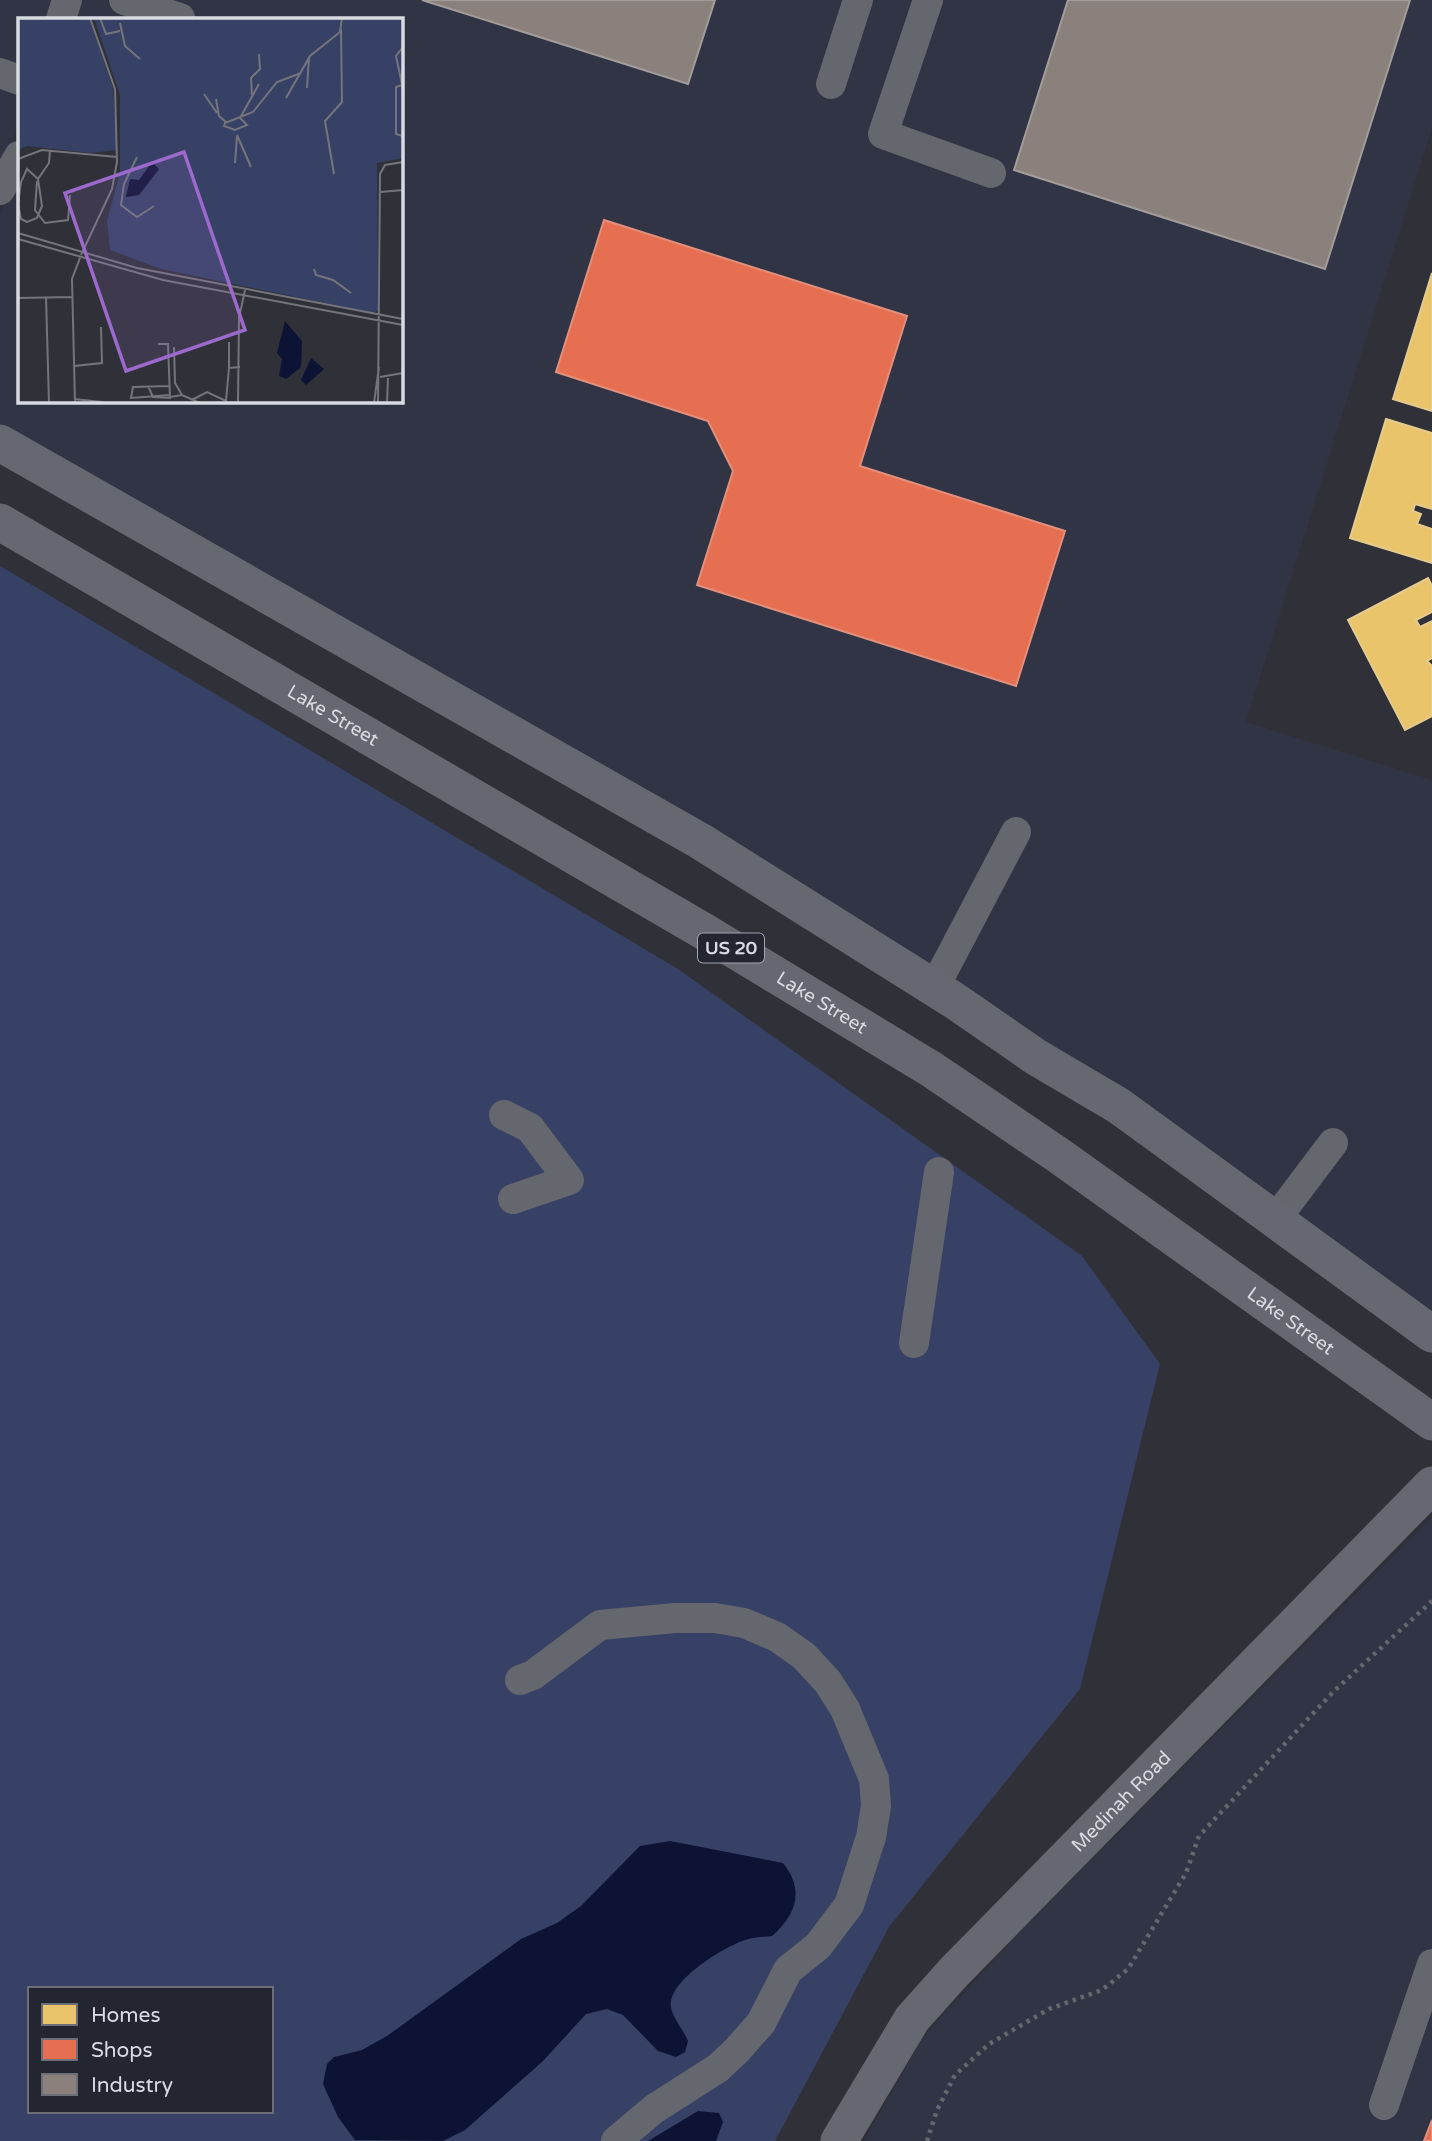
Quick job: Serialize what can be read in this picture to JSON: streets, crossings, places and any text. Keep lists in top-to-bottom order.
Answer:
{
  "streets": {
    "main road": ["Lake Street", "US 20", "Medinah Road"]
  },
  "legend": ["Homes", "Shops", "Industry"]
}
